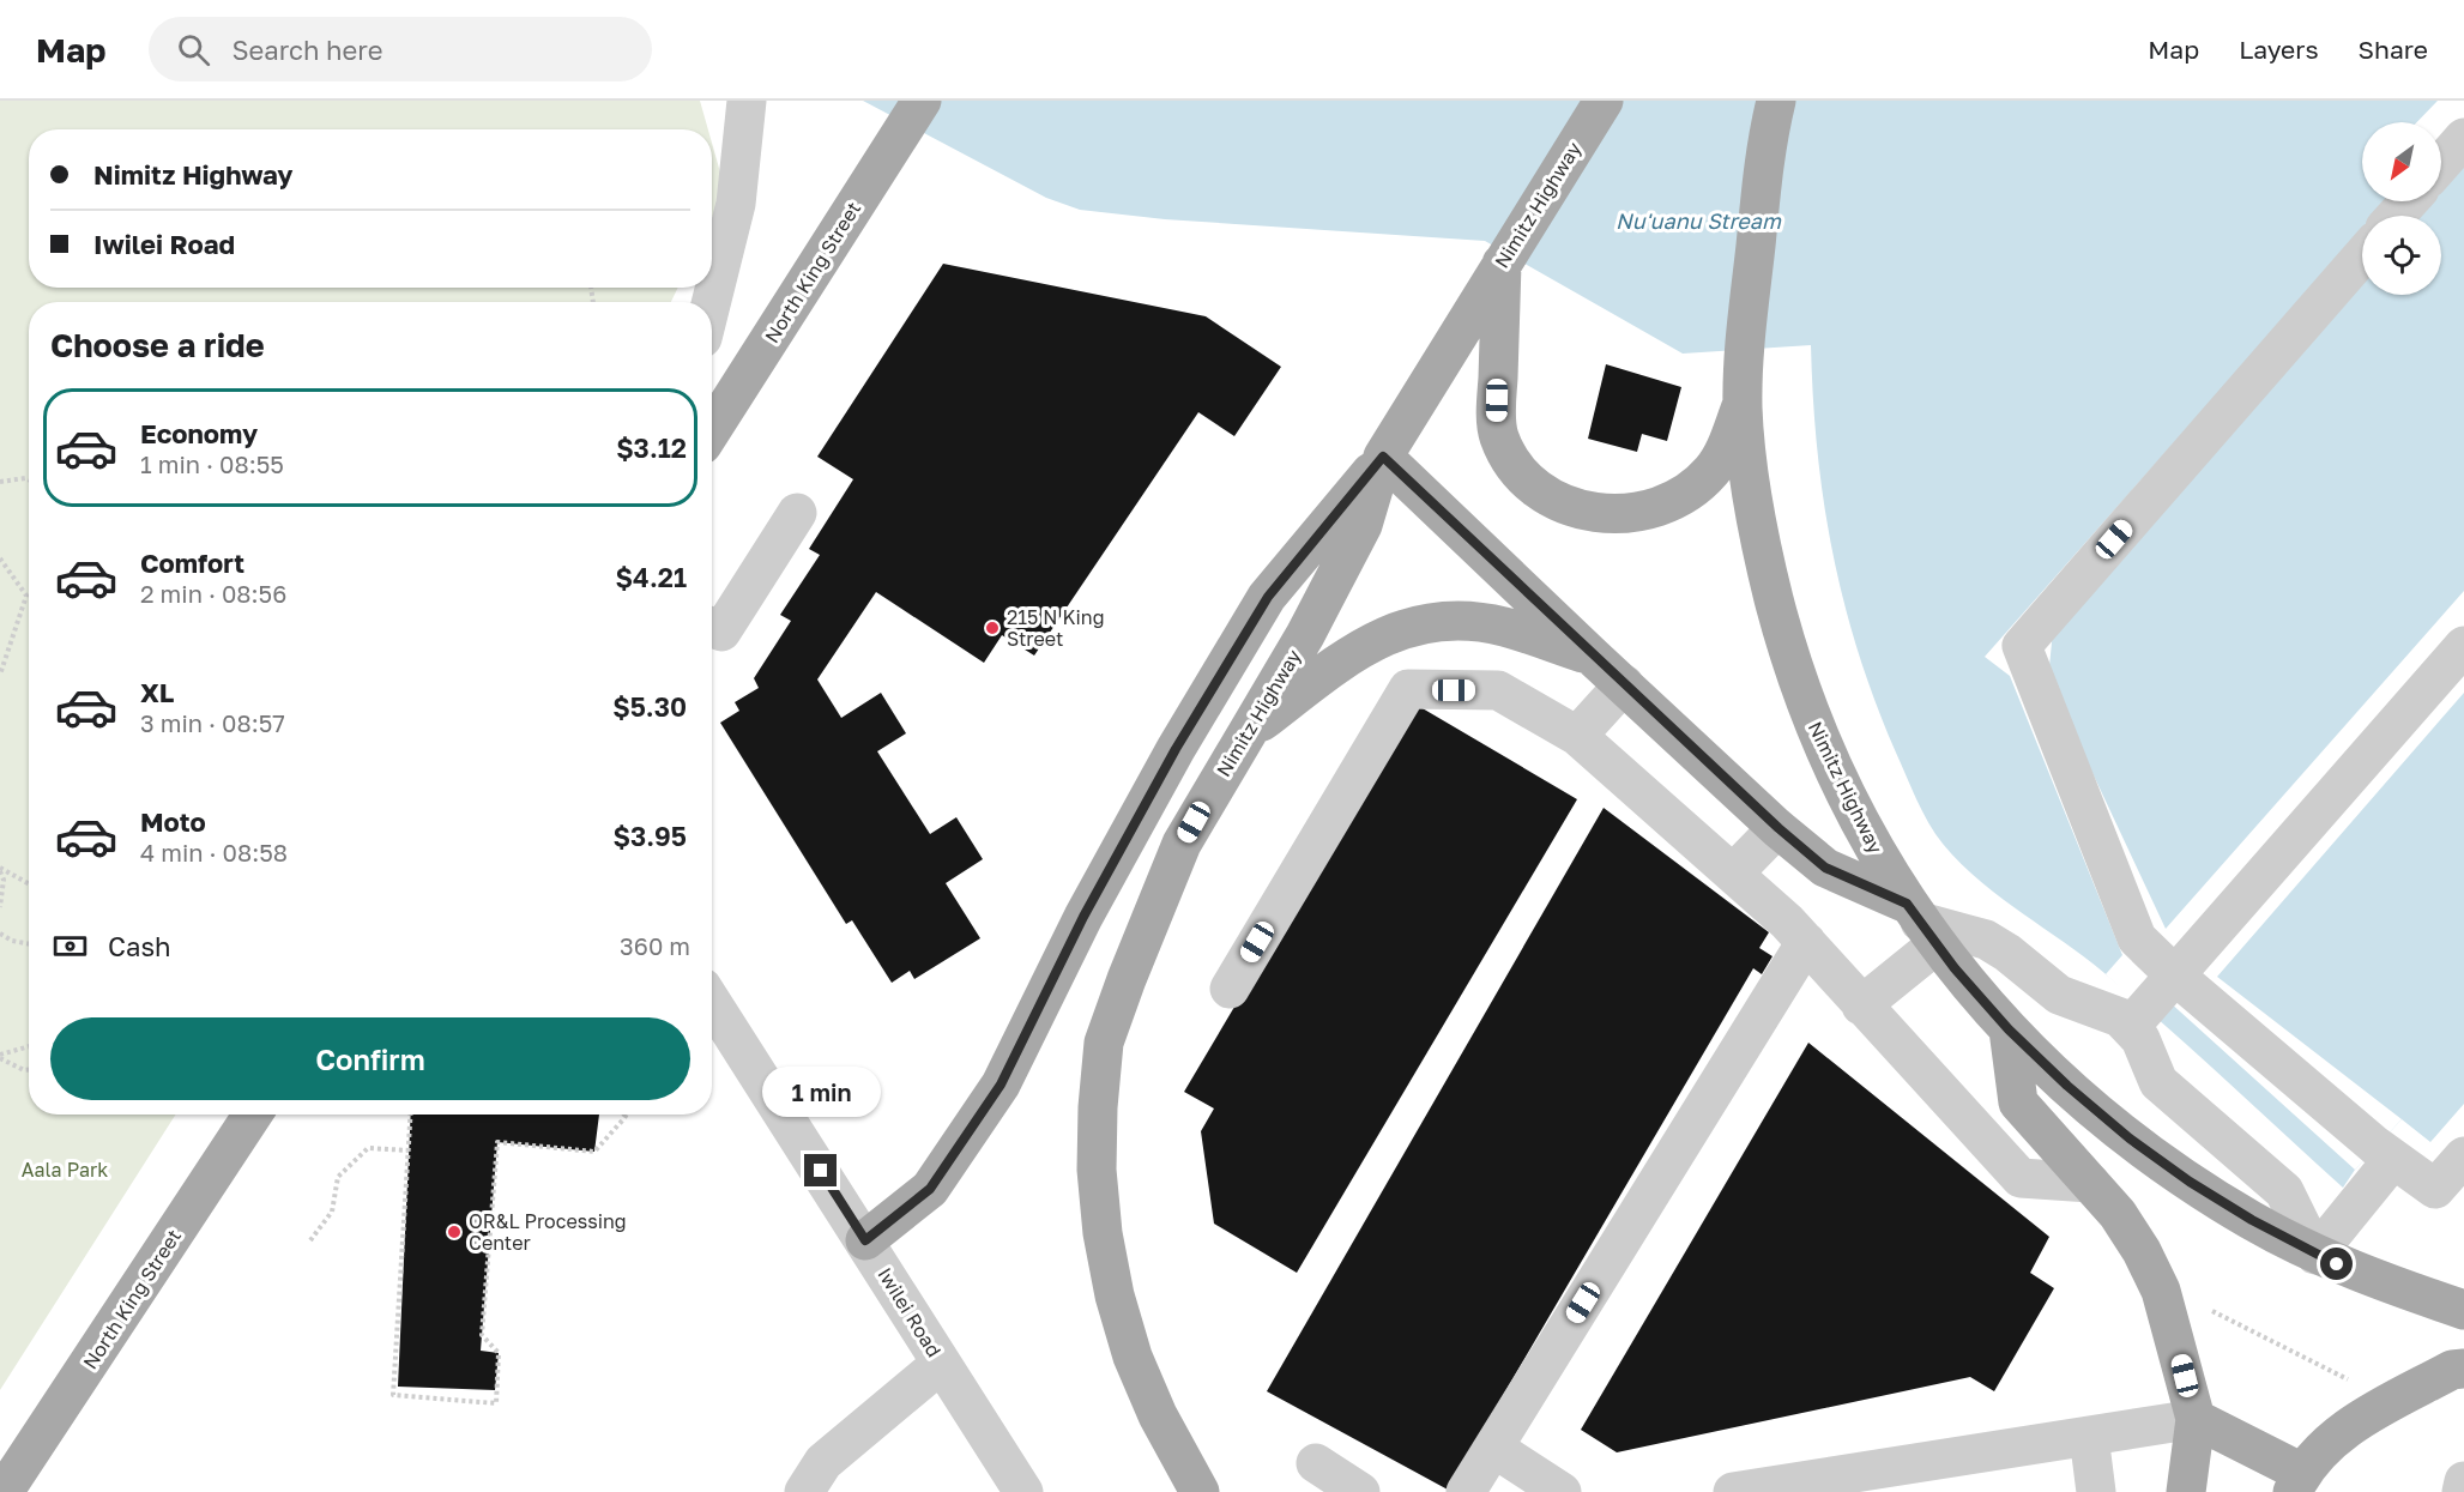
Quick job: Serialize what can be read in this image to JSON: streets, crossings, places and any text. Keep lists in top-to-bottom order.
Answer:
{
  "streets": {
    "main road": ["Nimitz Highway", "North King Street"],
    "street": ["Iwilei Road"]
  },
  "water": ["Nu'uanu Stream"],
  "parks": ["Aala Park"],
  "places": ["215 N King Street", "OR&L Processing Center"],
  "north": "bottom left",
  "page": {
    "header": "Map",
    "search": "Search here",
    "nav": ["Map", "Layers", "Share"],
    "banner": ["Nimitz Highway", "Iwilei Road"],
    "heading": "Choose a ride",
    "list": [
      {
        "name": "Economy",
        "note": "1 min · 08:55",
        "value": "$3.12"
      },
      {
        "name": "Comfort",
        "note": "2 min · 08:56",
        "value": "$4.21"
      },
      {
        "name": "XL",
        "note": "3 min · 08:57",
        "value": "$5.30"
      },
      {
        "name": "Moto",
        "note": "4 min · 08:58",
        "value": "$3.95"
      }
    ],
    "pay": ["Cash", "360 m"],
    "buttons": "Confirm",
    "bubble": "1 min"
  }
}
